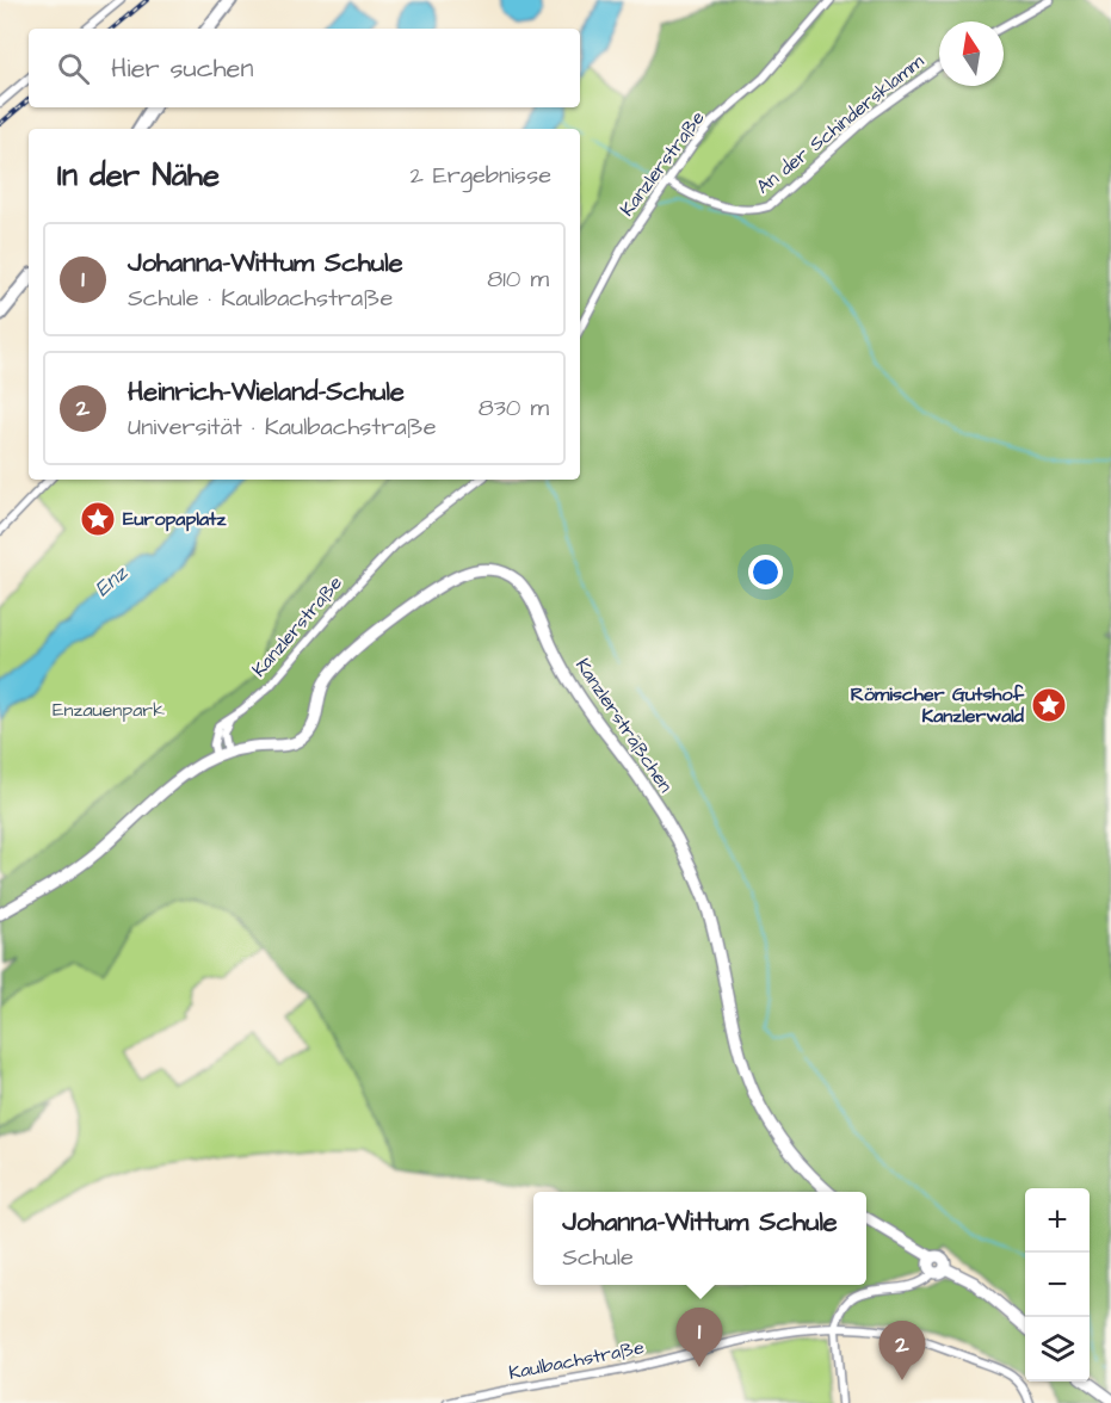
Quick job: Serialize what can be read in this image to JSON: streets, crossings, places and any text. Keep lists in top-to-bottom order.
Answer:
{
  "streets": {
    "main road": ["Kanzlersträßchen"],
    "street": ["An der Schindersklamm", "Kanzlerstraße", "Kaulbachstraße"]
  },
  "crossings": [
    ["An der Schindersklamm", "Kanzlerstraße"],
    ["Kanzlerstraße", "Kanzlersträßchen"]
  ],
  "water": ["Enz"],
  "parks": ["Enzauenpark"],
  "places": {
    "place": ["Europaplatz", "Römischer Gutshof Kanzlerwald"]
  },
  "north": "top",
  "page": {
    "search": "Hier suchen",
    "heading": ["In der Nähe", "2 Ergebnisse"],
    "list": [
      {
        "mark": "1",
        "name": "Johanna-Wittum Schule",
        "note": "Schule · Kaulbachstraße",
        "value": "810 m"
      },
      {
        "mark": "2",
        "name": "Heinrich-Wieland-Schule",
        "note": "Universität · Kaulbachstraße",
        "value": "830 m"
      }
    ],
    "map_buttons": ["+", "−"],
    "popup": ["Johanna-Wittum Schule", "Schule"],
    "pins": ["1", "2"]
  }
}
